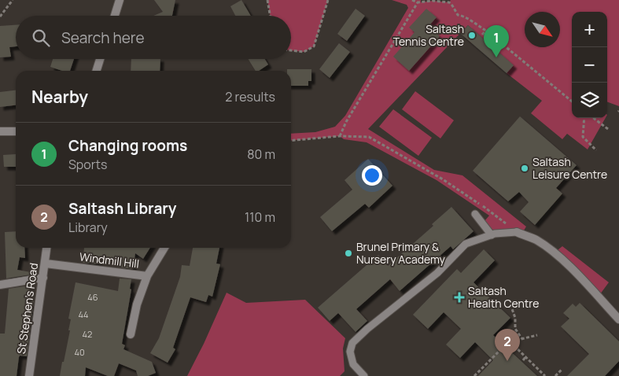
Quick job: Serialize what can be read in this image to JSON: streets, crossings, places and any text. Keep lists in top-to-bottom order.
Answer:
{
  "streets": {
    "street": ["Windmill Hill", "St Stephen's Road"]
  },
  "crossings": [
    ["Windmill Hill", "St Stephen's Road"]
  ],
  "places": {
    "other": ["Saltash Tennis Centre", "Saltash Leisure Centre", "Brunel Primary & Nursery Academy"],
    "health": ["Saltash Health Centre"]
  },
  "house_numbers": [
    "46",
    "44",
    "42",
    "40"
  ],
  "north": "bottom right",
  "page": {
    "map_buttons": ["+", "−"],
    "search": "Search here",
    "pins": ["1", "2"],
    "heading": ["Nearby", "2 results"],
    "list": [
      {
        "mark": "1",
        "name": "Changing rooms",
        "note": "Sports",
        "value": "80 m"
      },
      {
        "mark": "2",
        "name": "Saltash Library",
        "note": "Library",
        "value": "110 m"
      }
    ]
  }
}
